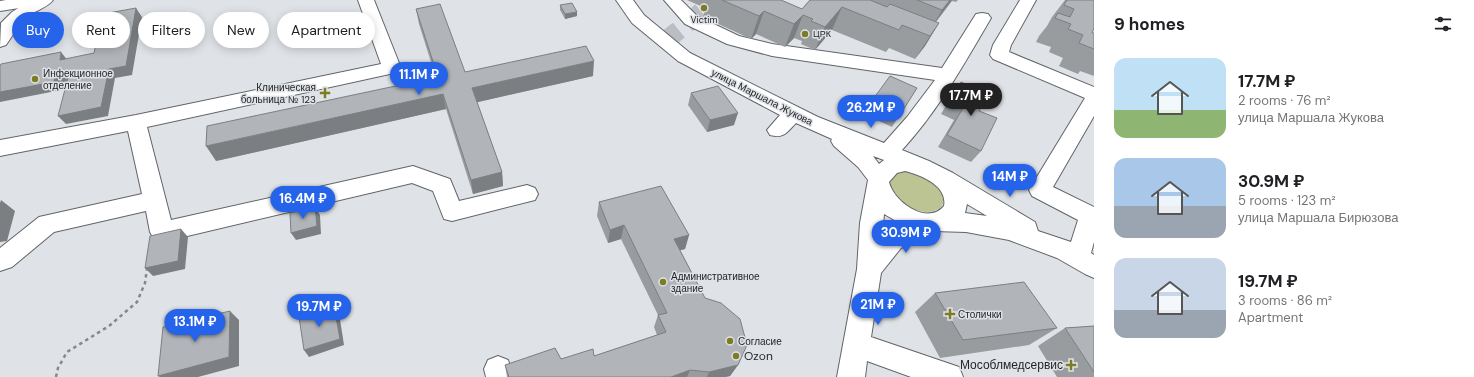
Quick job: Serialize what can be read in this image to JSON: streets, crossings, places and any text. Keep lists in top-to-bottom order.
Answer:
{
  "streets": {
    "street": ["улица Маршала Жукова"]
  },
  "places": {
    "other": [
      "Victim",
      "ЦРК",
      "Инфекционное отделение",
      "Административное здание",
      "Согласие",
      "Ozon"
    ],
    "health": ["Клиническая больница № 123", "Столички", "Мособлмедсервис"]
  },
  "page": {
    "heading": "9 homes",
    "chip": [
      "Buy",
      "Rent",
      "Filters",
      "New",
      "Apartment"
    ],
    "list": [
      {
        "name": "17.7M ₽",
        "note": "2 rooms · 76 m² · улица Маршала Жукова"
      },
      {
        "name": "30.9M ₽",
        "note": "5 rooms · 123 m² · улица Маршала Бирюзова"
      },
      {
        "name": "19.7M ₽",
        "note": "3 rooms · 86 m² · Apartment"
      }
    ],
    "price": [
      "11.1M ₽",
      "17.7M ₽",
      "26.2M ₽",
      "14M ₽",
      "16.4M ₽",
      "30.9M ₽",
      "21M ₽",
      "19.7M ₽",
      "13.1M ₽"
    ]
  }
}
